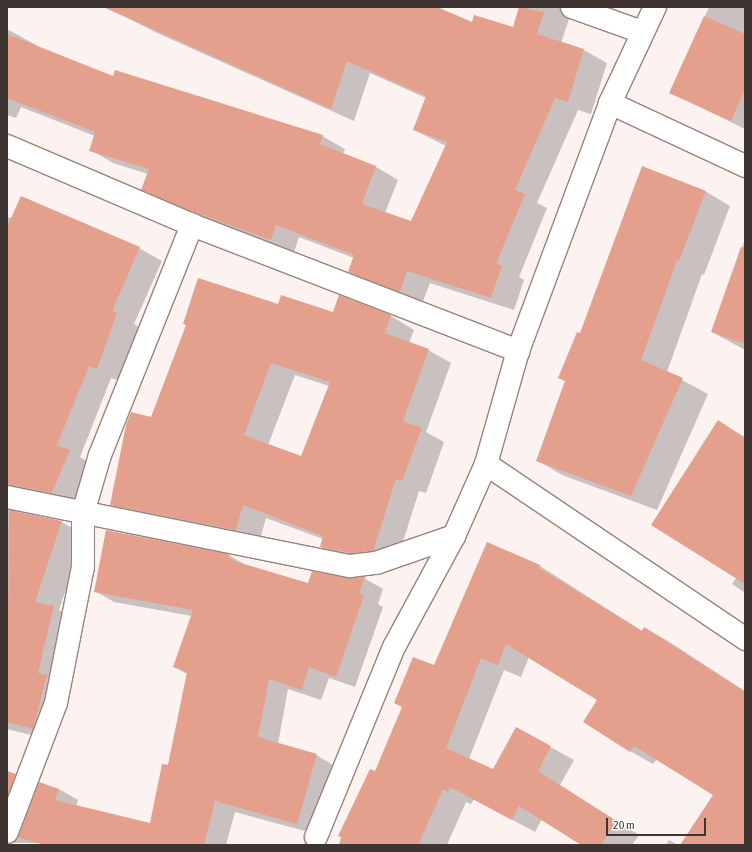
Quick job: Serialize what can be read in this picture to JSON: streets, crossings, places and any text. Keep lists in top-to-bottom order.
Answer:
{
  "scale_bar": "20 m"
}
